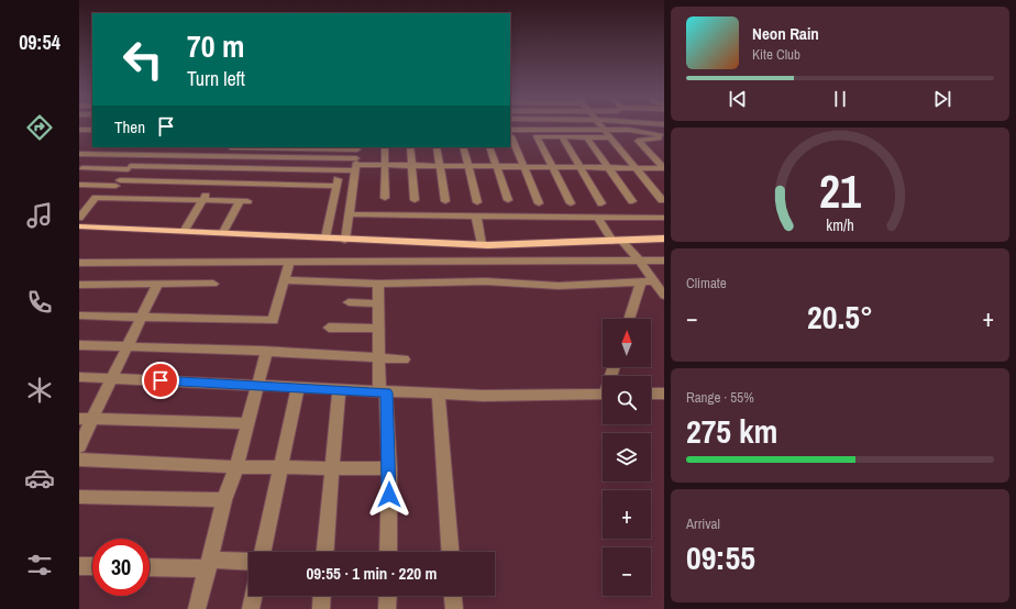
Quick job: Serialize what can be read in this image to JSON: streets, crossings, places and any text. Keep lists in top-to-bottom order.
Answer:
{
  "north": "top",
  "page": {
    "tabs": "09:54",
    "turn": ["70 m", "Turn left"],
    "song": ["Neon Rain", "Kite Club"],
    "then": "Then",
    "tile": [
      "Climate",
      ["Range · 55%", "275 km"],
      ["Arrival", "09:55"]
    ],
    "heat": ["−", "20.5°", "+"],
    "map_buttons": ["+", "−"],
    "limit": "30",
    "trip": "09:55 · 1 min · 220 m",
    "gauge": ["21", "km/h"]
  }
}
